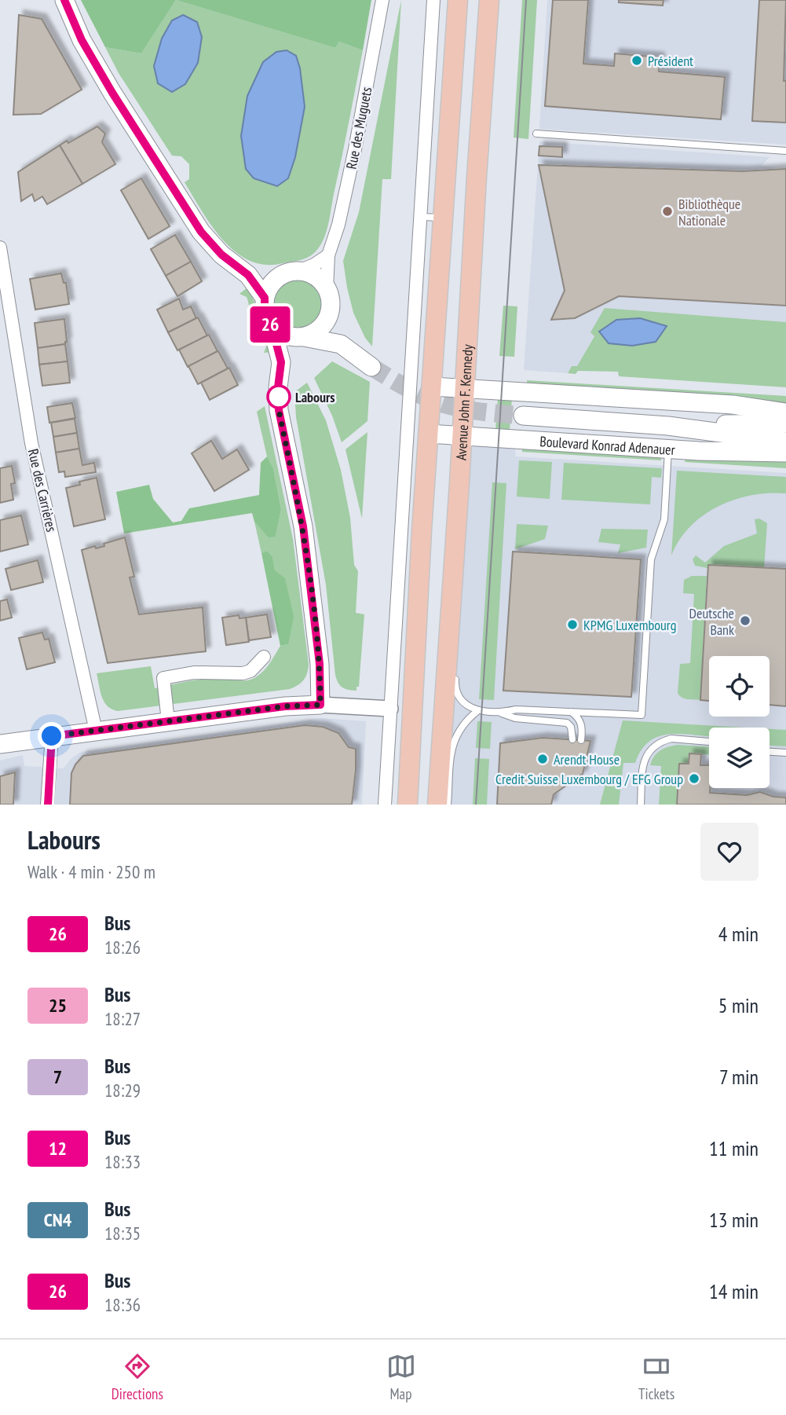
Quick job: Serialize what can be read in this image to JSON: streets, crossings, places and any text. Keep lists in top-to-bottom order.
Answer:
{
  "streets": {
    "main road": ["Avenue John F. Kennedy", "Boulevard Konrad Adenauer"],
    "street": ["Rue des Muguets", "Rue des Carrières"]
  },
  "crossings": [
    ["Avenue John F. Kennedy", "Boulevard Konrad Adenauer"]
  ],
  "places": [
    "Président",
    "Bibliothèque Nationale",
    "Labours",
    "Deutsche Bank",
    "KPMG Luxembourg",
    "Arendt House",
    "Credit Suisse Luxembourg / EFG Group"
  ],
  "lines": ["bus line 26"],
  "page": {
    "on_map": "26",
    "heading": ["Labours", "Walk · 4 min · 250 m"],
    "list": [
      {
        "mark": "26",
        "name": "Bus",
        "note": "18:26",
        "value": "4 min"
      },
      {
        "mark": "25",
        "name": "Bus",
        "note": "18:27",
        "value": "5 min"
      },
      {
        "mark": "7",
        "name": "Bus",
        "note": "18:29",
        "value": "7 min"
      },
      {
        "mark": "12",
        "name": "Bus",
        "note": "18:33",
        "value": "11 min"
      },
      {
        "mark": "CN4",
        "name": "Bus",
        "note": "18:35",
        "value": "13 min"
      },
      {
        "mark": "26",
        "name": "Bus",
        "note": "18:36",
        "value": "14 min"
      }
    ],
    "tabs": ["Directions", "Map", "Tickets"]
  }
}
